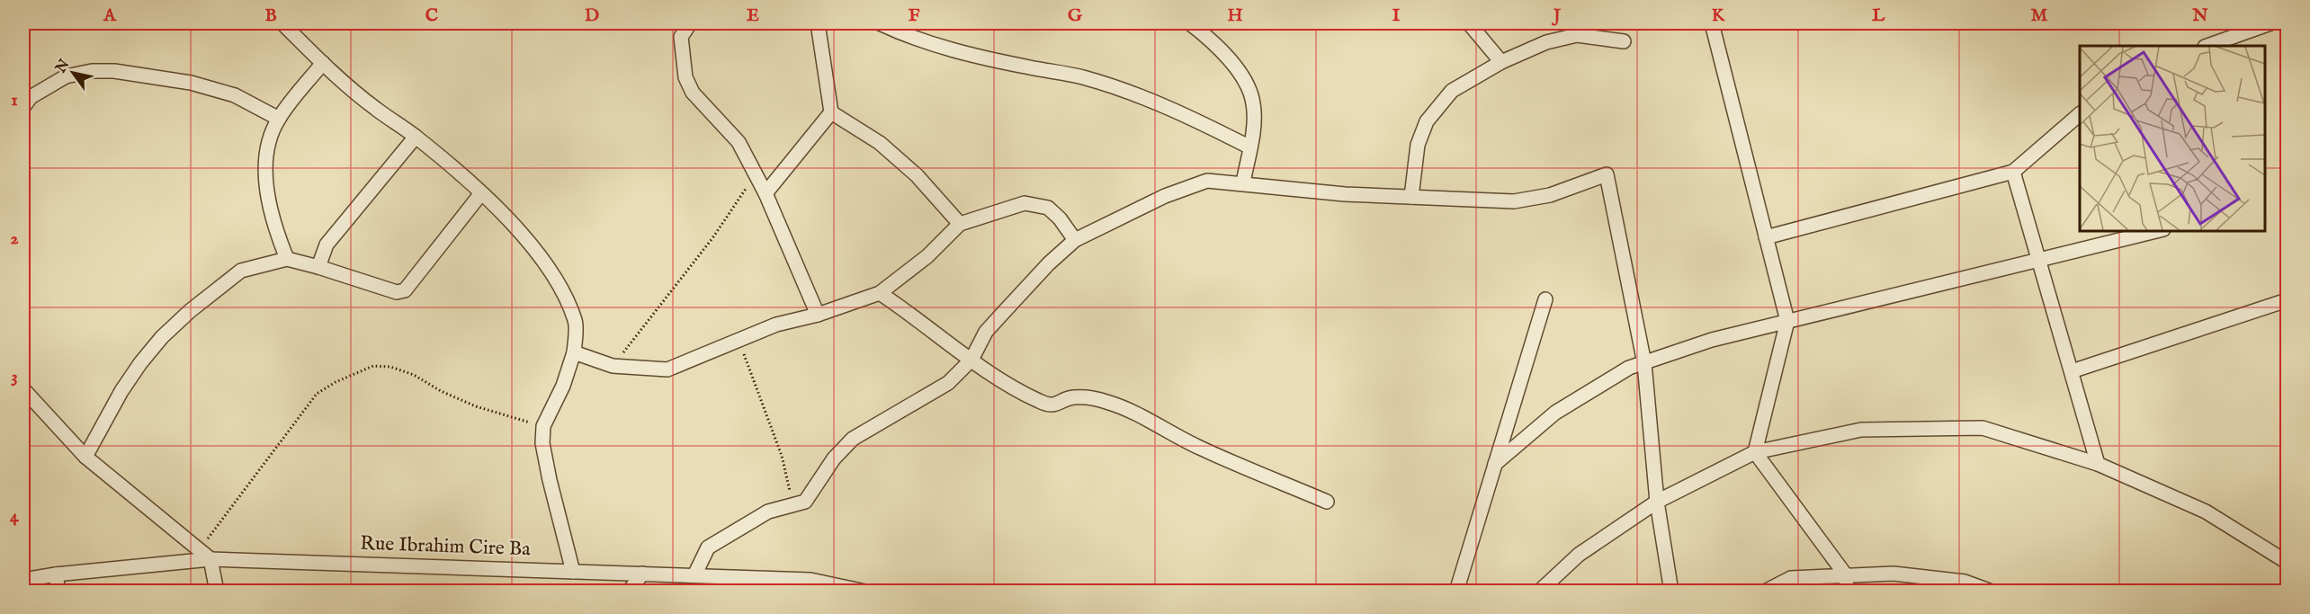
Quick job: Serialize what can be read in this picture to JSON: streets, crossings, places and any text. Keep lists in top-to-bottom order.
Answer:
{
  "streets": {
    "street": ["Rue Ibrahim Cire Ba"]
  },
  "north": "top left",
  "grid": {
    "columns": [
      "A",
      "B",
      "C",
      "D",
      "E",
      "F",
      "G",
      "H",
      "I",
      "J",
      "K",
      "L",
      "M",
      "N"
    ],
    "rows": [
      "1",
      "2",
      "3",
      "4"
    ]
  }
}
